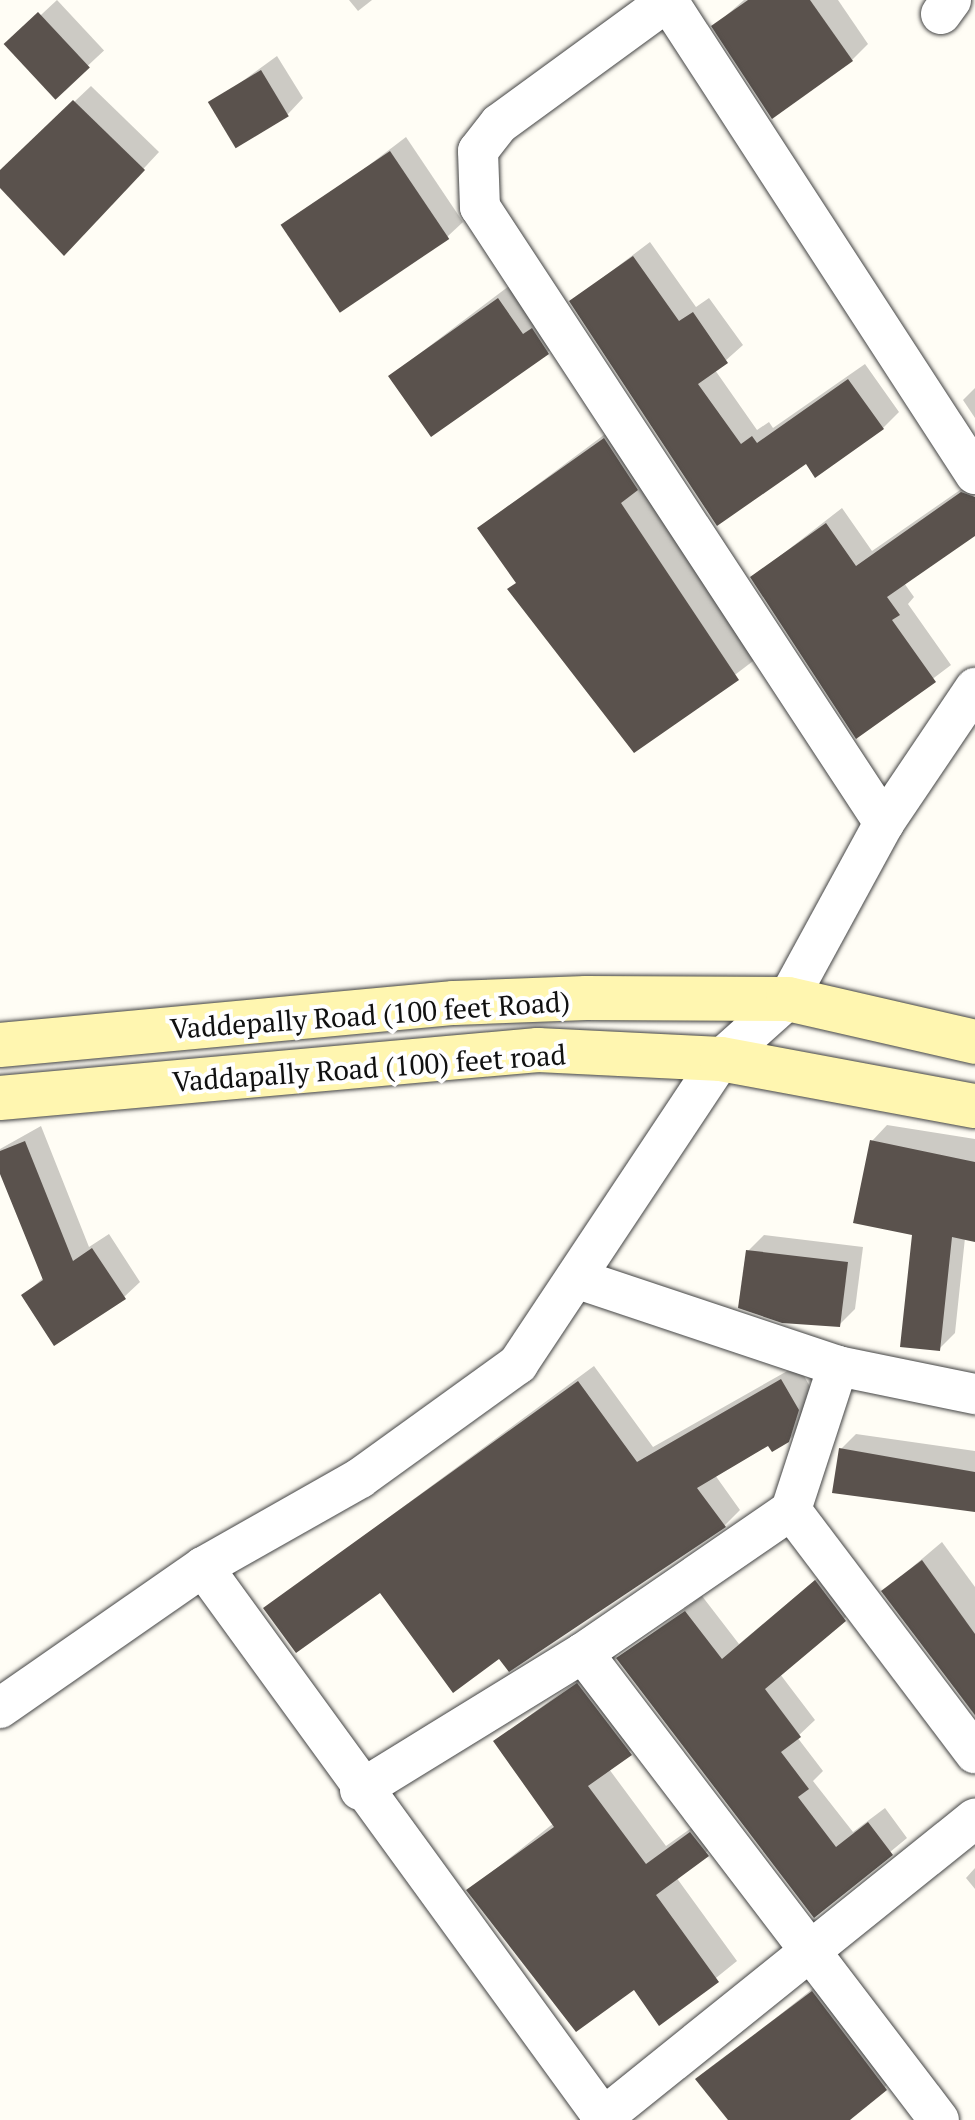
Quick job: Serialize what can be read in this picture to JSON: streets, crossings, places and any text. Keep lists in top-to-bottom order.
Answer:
{
  "streets": {
    "main road": ["Vaddepally Road (100 feet Road)", "Vaddapally Road (100) feet road"]
  }
}
